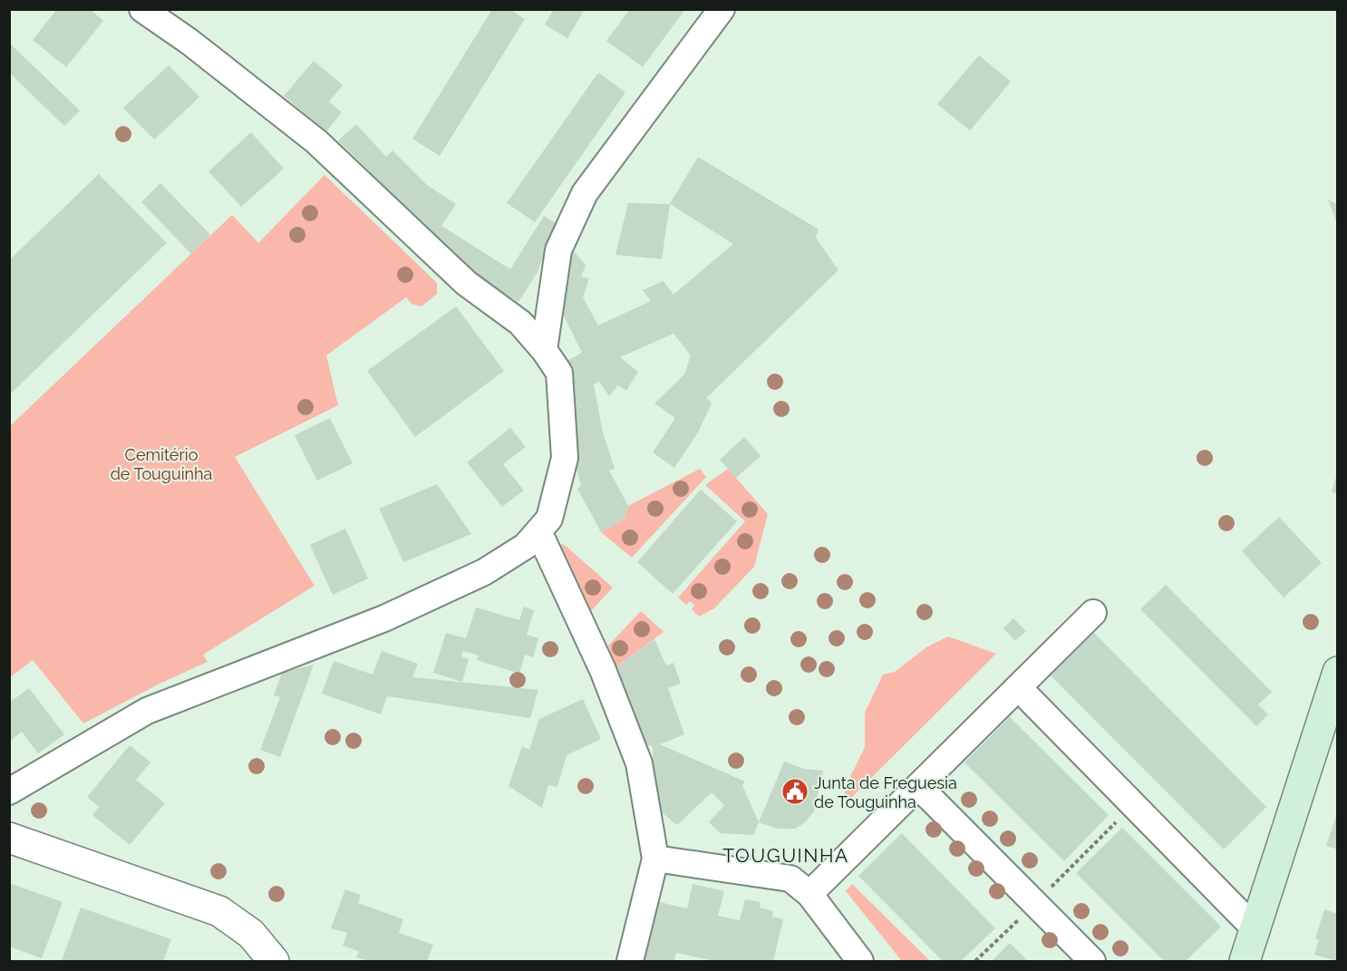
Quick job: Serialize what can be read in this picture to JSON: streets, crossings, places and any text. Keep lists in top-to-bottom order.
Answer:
{
  "districts": ["TOUGUINHA"],
  "parks": ["Cemitério de Touguinha"],
  "places": {
    "public building": ["Junta de Freguesia de Touguinha"]
  }
}
